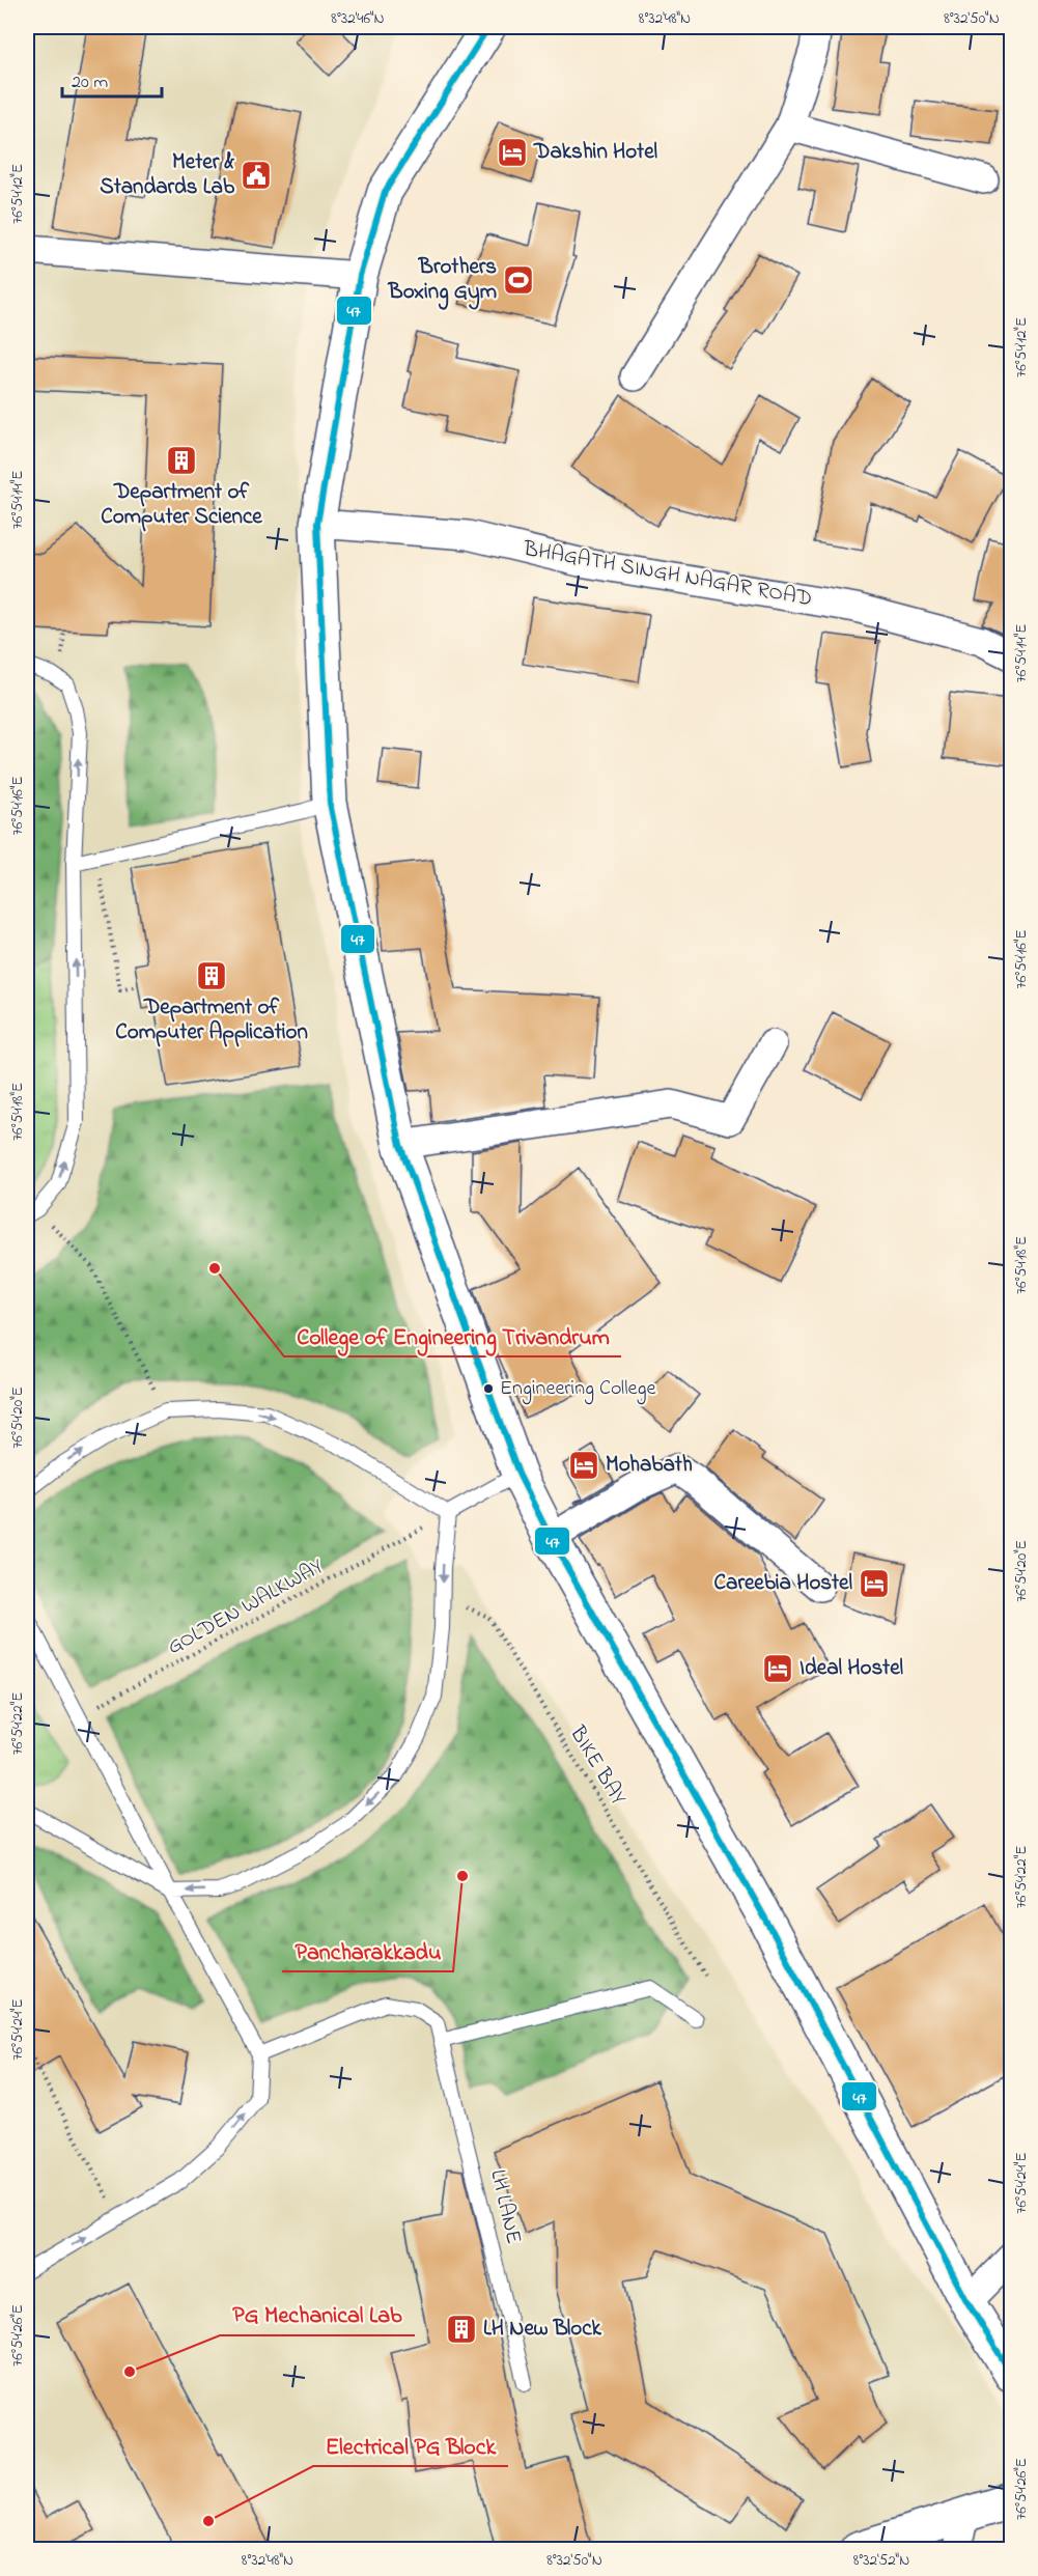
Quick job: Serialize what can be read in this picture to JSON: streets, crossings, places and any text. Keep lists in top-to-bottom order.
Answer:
{
  "streets": {
    "street": ["BHAGATH SINGH NAGAR ROAD"],
    "lane": ["LH LANE"],
    "path": ["GOLDEN WALKWAY", "BIKE BAY"]
  },
  "places": {
    "hotel": [
      "Dakshin Hotel",
      "Mohabath",
      "Careebia Hostel",
      "Ideal Hostel"
    ],
    "public building": ["Meter & Standards Lab"],
    "sports": ["Brothers Boxing Gym"],
    "building": ["Department of Computer Science", "Department of Computer Application", "LH New Block"],
    "other": [
      "College of Engineering Trivandrum",
      "Engineering College",
      "Pancharakkadu",
      "PG Mechanical Lab",
      "Electrical PG Block"
    ]
  },
  "lines": ["transit line 47"],
  "scale_bar": "20 m",
  "coordinates": [
    "8°32'46\"N",
    "8°32'48\"N",
    "8°32'50\"N",
    "76°54'12\"E",
    "76°54'14\"E",
    "76°54'16\"E",
    "76°54'18\"E",
    "76°54'20\"E",
    "76°54'22\"E",
    "76°54'24\"E",
    "76°54'26\"E",
    "8°32'52\"N"
  ]
}
